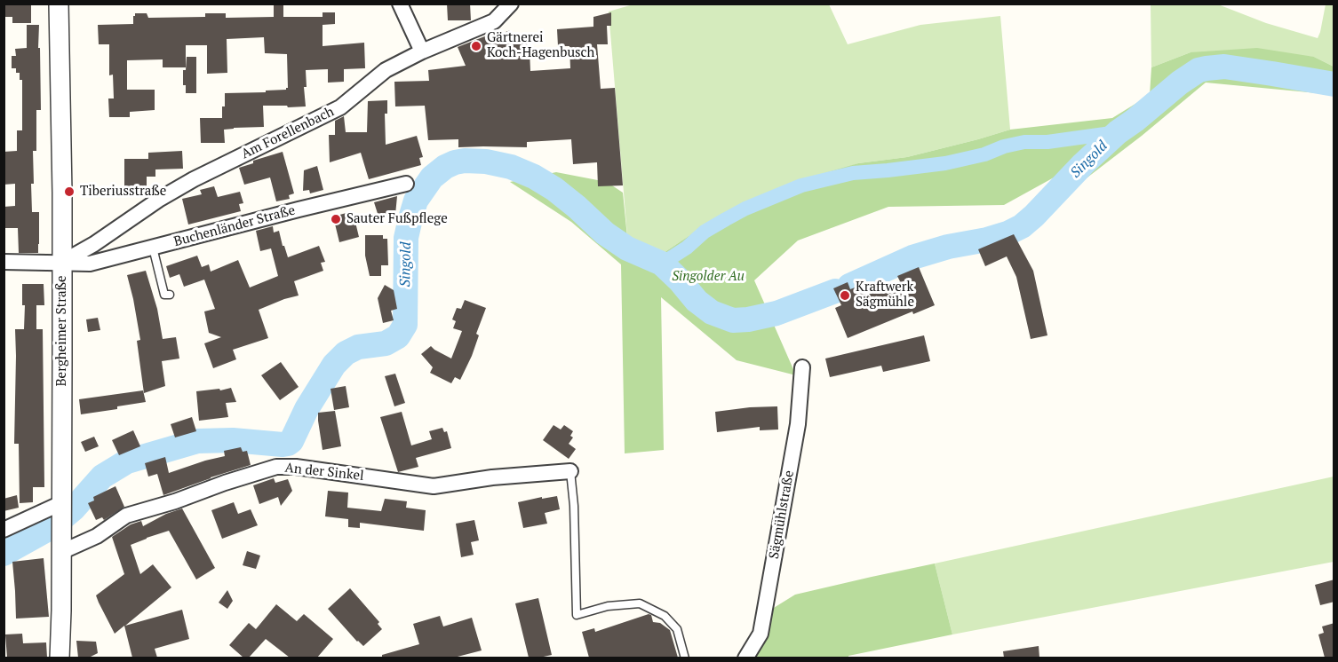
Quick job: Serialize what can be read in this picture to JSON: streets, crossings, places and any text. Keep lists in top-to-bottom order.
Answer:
{
  "streets": {
    "street": [
      "Am Forellenbach",
      "Buchenländer Straße",
      "Bergheimer Straße",
      "An der Sinkel",
      "Sägmühlstraße"
    ]
  },
  "crossings": [
    ["Am Forellenbach", "Buchenländer Straße"],
    ["Am Forellenbach", "Bergheimer Straße"],
    ["Buchenländer Straße", "Bergheimer Straße"],
    ["Bergheimer Straße", "An der Sinkel"]
  ],
  "water": ["Singold"],
  "parks": ["Singolder Au"],
  "places": [
    "Gärtnerei Koch-Hagenbusch",
    "Tiberiusstraße",
    "Sauter Fußpflege",
    "Kraftwerk Sägmühle"
  ]
}
